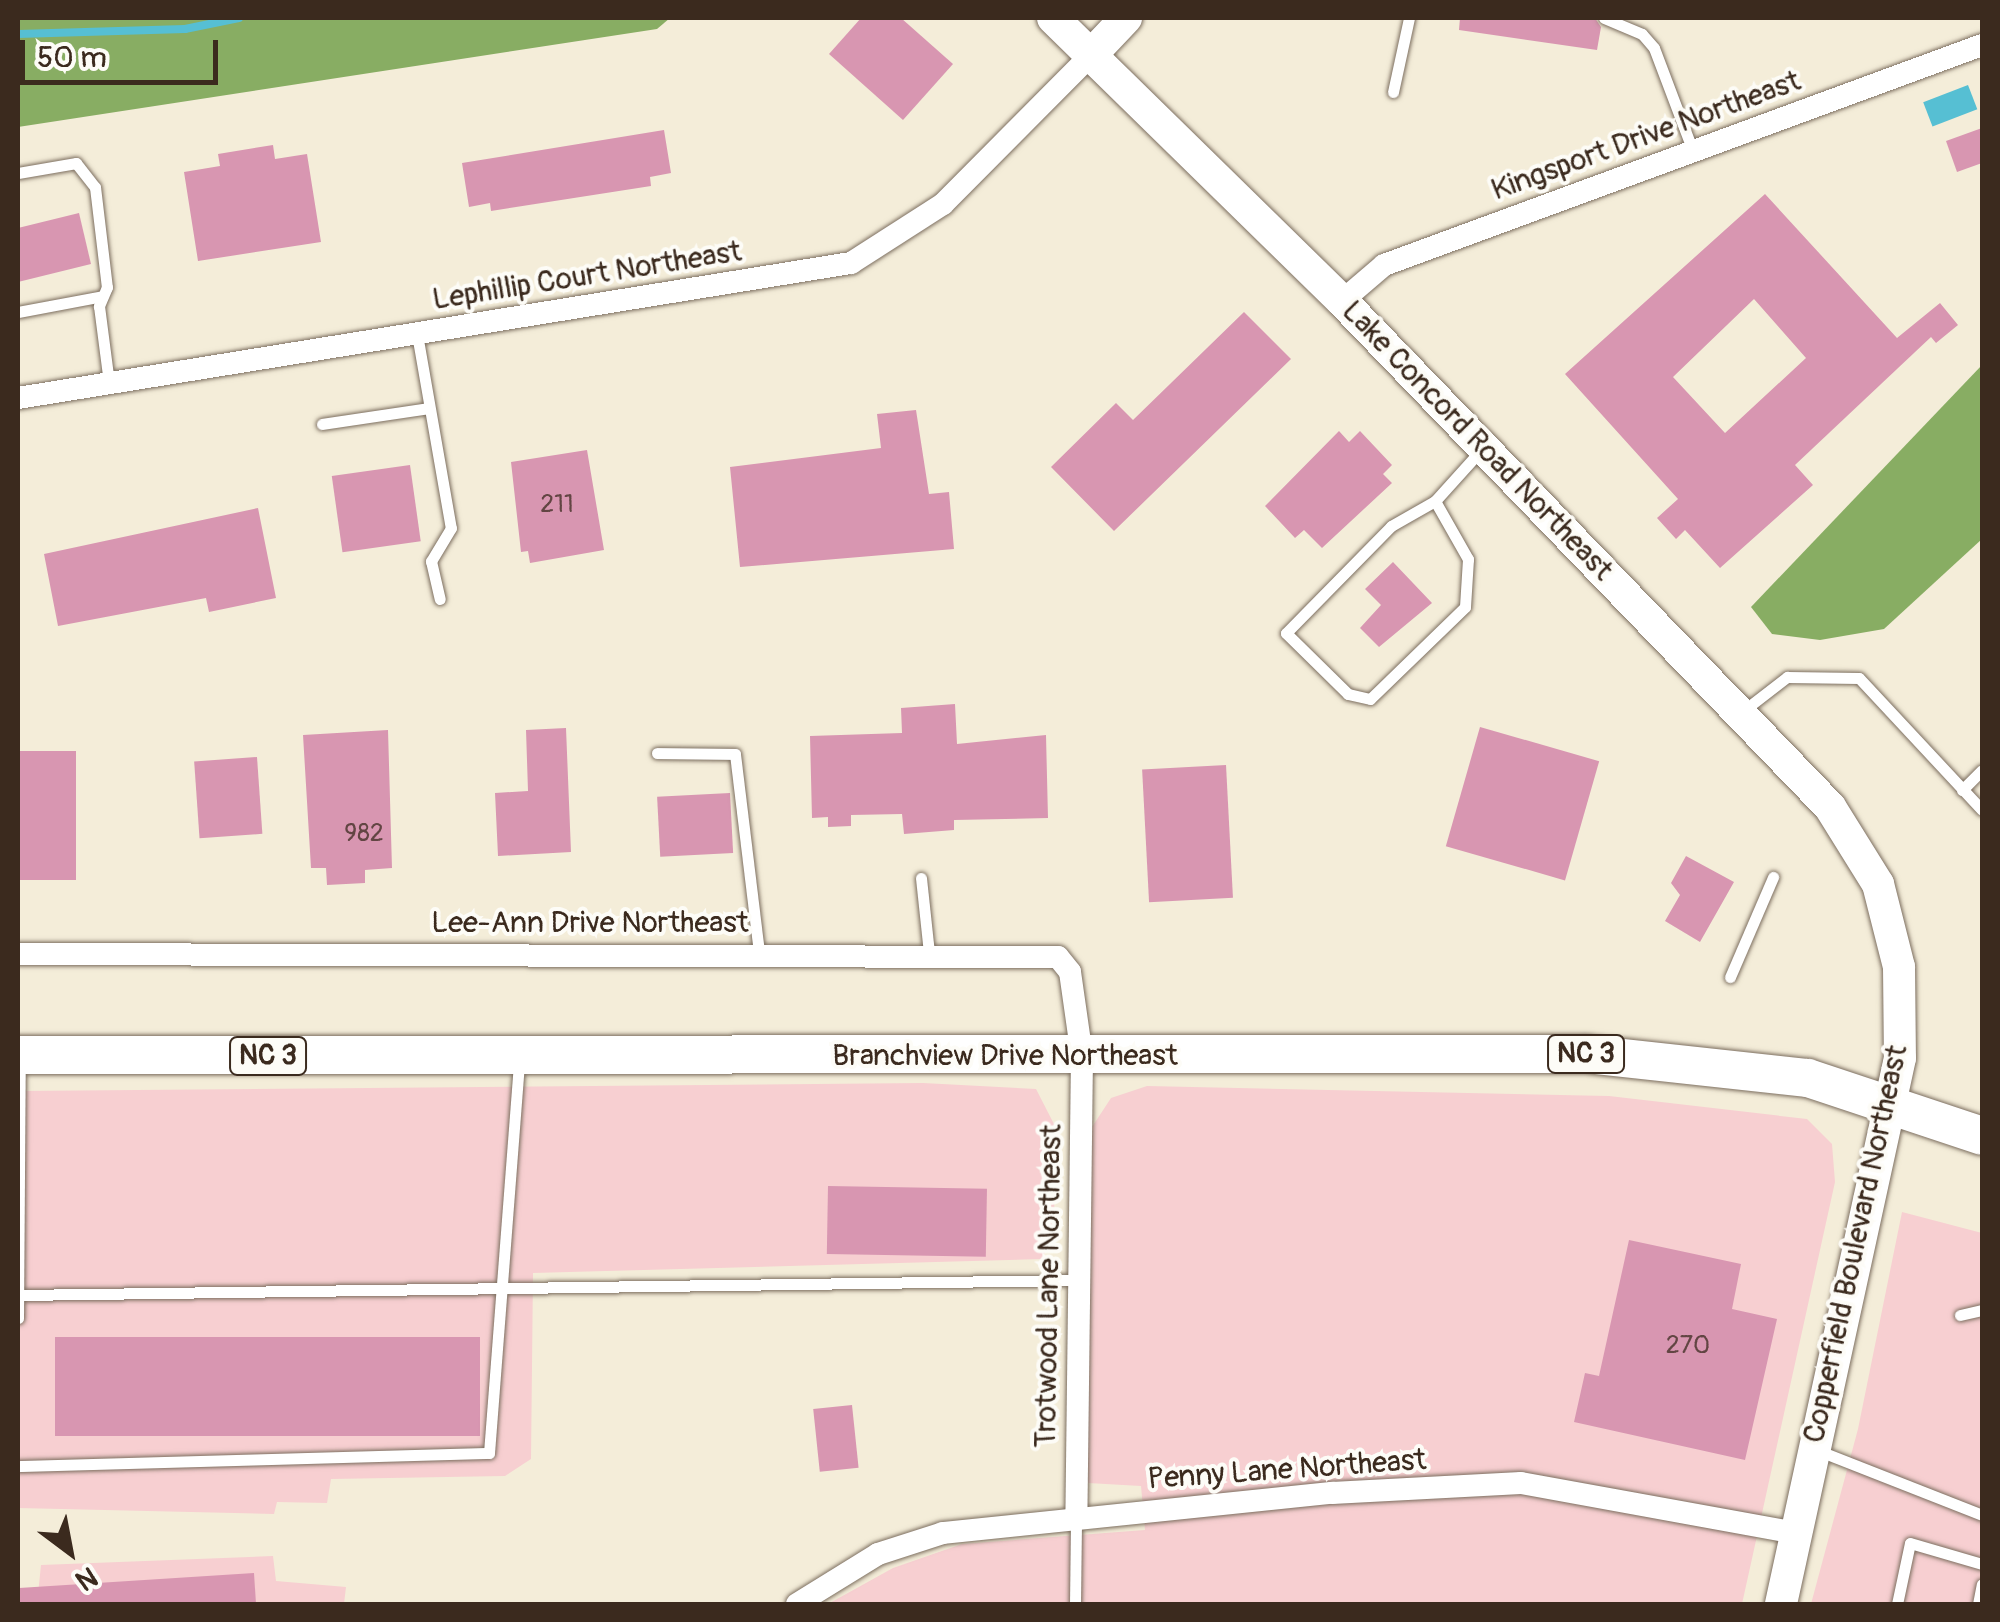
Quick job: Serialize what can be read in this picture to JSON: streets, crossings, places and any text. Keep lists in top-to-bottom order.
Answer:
{
  "streets": {
    "main road": [
      "Lake Concord Road Northeast",
      "NC 3",
      "Branchview Drive Northeast",
      "Copperfield Boulevard Northeast"
    ],
    "street": [
      "Kingsport Drive Northeast",
      "Lephillip Court Northeast",
      "Lee-Ann Drive Northeast",
      "Trotwood Lane Northeast",
      "Penny Lane Northeast"
    ]
  },
  "crossings": [
    ["Kingsport Drive Northeast", "Lake Concord Road Northeast"],
    ["Lephillip Court Northeast", "Lake Concord Road Northeast"],
    ["Lake Concord Road Northeast", "Copperfield Boulevard Northeast"],
    ["Lee-Ann Drive Northeast", "Branchview Drive Northeast"],
    ["Lee-Ann Drive Northeast", "Trotwood Lane Northeast"],
    ["Branchview Drive Northeast", "Copperfield Boulevard Northeast"],
    ["Branchview Drive Northeast", "Trotwood Lane Northeast"],
    ["Copperfield Boulevard Northeast", "Penny Lane Northeast"],
    ["Trotwood Lane Northeast", "Penny Lane Northeast"]
  ],
  "house_numbers": ["211", "982", "270"],
  "scale_bar": "50 m",
  "north": "bottom right"
}
